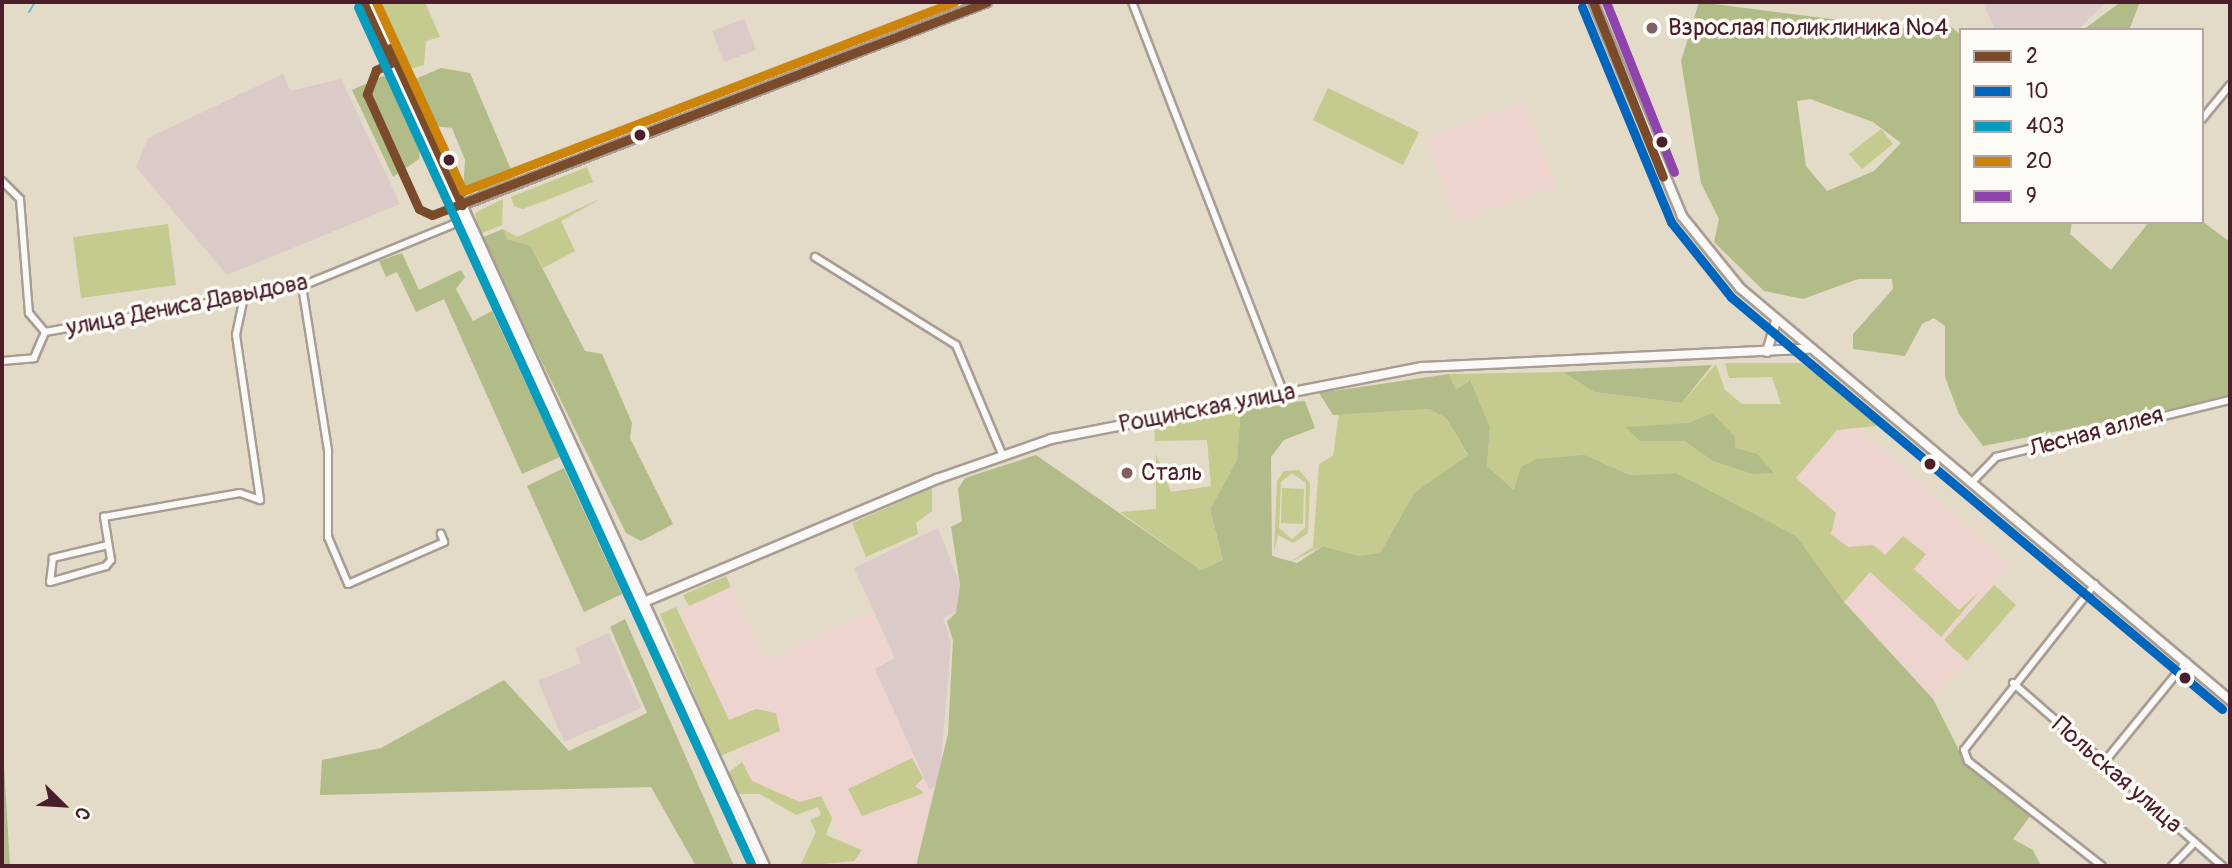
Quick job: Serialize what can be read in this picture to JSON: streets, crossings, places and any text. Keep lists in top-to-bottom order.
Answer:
{
  "streets": {
    "main road": ["Рощинская улица"],
    "street": ["улица Дениса Давыдова", "Лесная аллея", "Польская улица"]
  },
  "places": ["Взрослая поликлиника №4", "Сталь"],
  "lines": [
    "transit line 2",
    "transit line 20",
    "transit line 9",
    "transit line 10",
    "transit line 403"
  ],
  "legend": [
    "2",
    "10",
    "403",
    "20",
    "9"
  ],
  "north": "bottom right"
}
